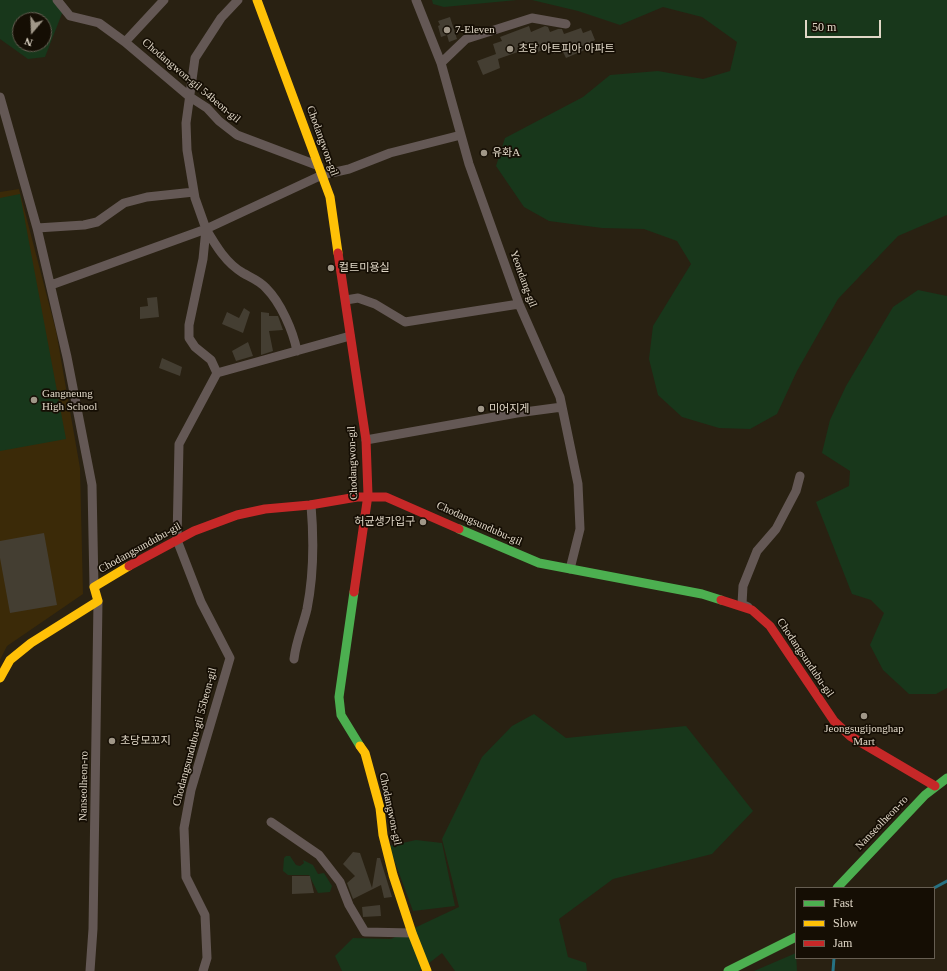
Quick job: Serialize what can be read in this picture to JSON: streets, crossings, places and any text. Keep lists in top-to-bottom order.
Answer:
{
  "streets": {
    "street": [
      "Chodangwon-gil 54beon-gil",
      "Chodangwon-gil",
      "Yeondang-gil",
      "Chodangsundubu-gil",
      "Chodangsundubu-gil 55beon-gil",
      "Nanseolheon-ro"
    ]
  },
  "crossings": [
    ["Chodangwon-gil 54beon-gil", "Chodangwon-gil"],
    ["Chodangwon-gil", "Chodangsundubu-gil"],
    ["Yeondang-gil", "Chodangsundubu-gil"],
    ["Chodangsundubu-gil", "Chodangsundubu-gil 55beon-gil"],
    ["Chodangsundubu-gil", "Nanseolheon-ro"]
  ],
  "places": [
    "7-Eleven",
    "초당 아트피아 아파트",
    "유화A",
    "컬트미용실",
    "Gangneung High School",
    "미어지게",
    "허균생가입구",
    "Jeongsugijonghap Mart",
    "초당모꼬지"
  ],
  "legend": ["Fast", "Slow", "Jam"],
  "scale_bar": "50 m",
  "north": "bottom"
}
